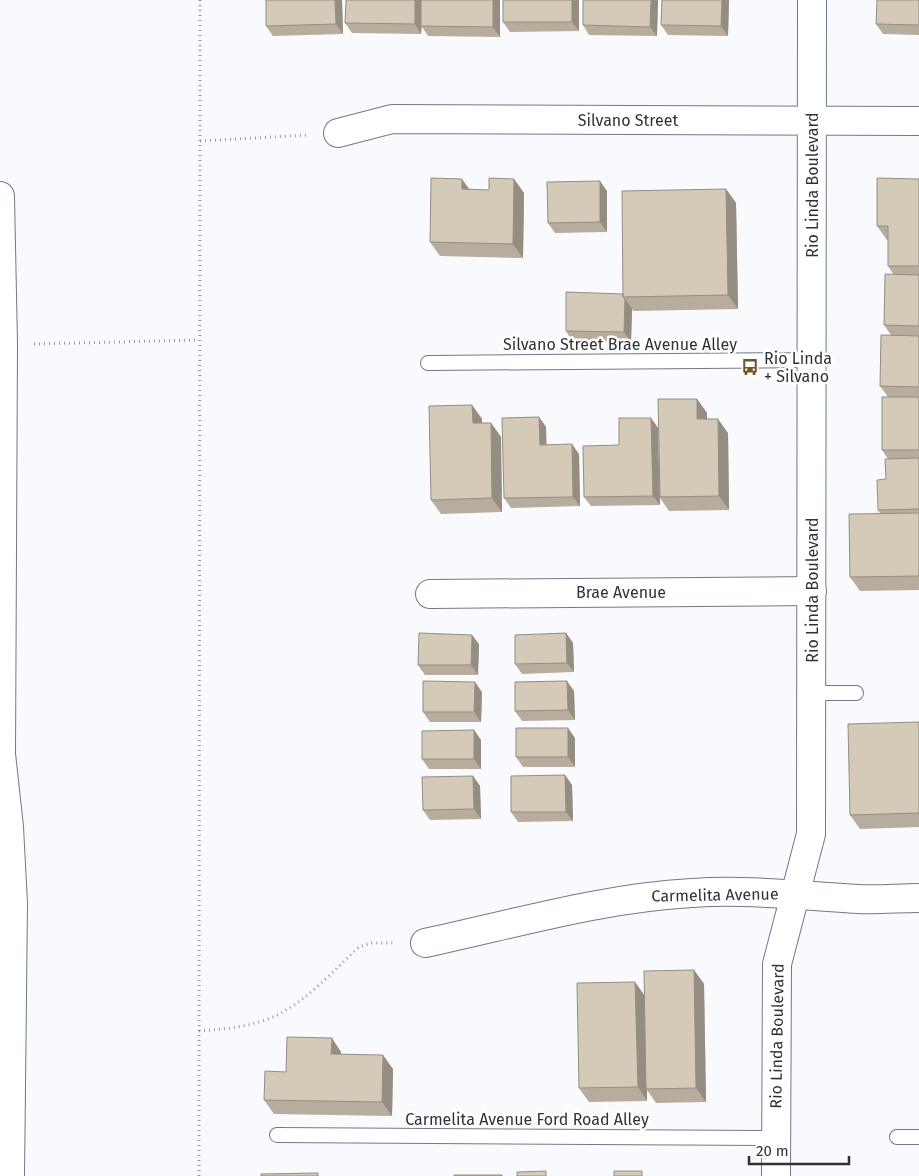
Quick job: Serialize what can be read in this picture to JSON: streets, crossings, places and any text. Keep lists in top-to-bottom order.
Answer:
{
  "streets": {
    "street": [
      "Silvano Street",
      "Rio Linda Boulevard",
      "Brae Avenue",
      "Carmelita Avenue"
    ],
    "lane": ["Silvano Street Brae Avenue Alley", "Carmelita Avenue Ford Road Alley"]
  },
  "crossings": [
    ["Silvano Street", "Rio Linda Boulevard"],
    ["Rio Linda Boulevard", "Silvano Street Brae Avenue Alley"],
    ["Rio Linda Boulevard", "Brae Avenue"],
    ["Rio Linda Boulevard", "Carmelita Avenue"],
    ["Rio Linda Boulevard", "Carmelita Avenue Ford Road Alley"]
  ],
  "places": {
    "bus stop": ["Rio Linda + Silvano"]
  },
  "scale_bar": "20 m"
}
